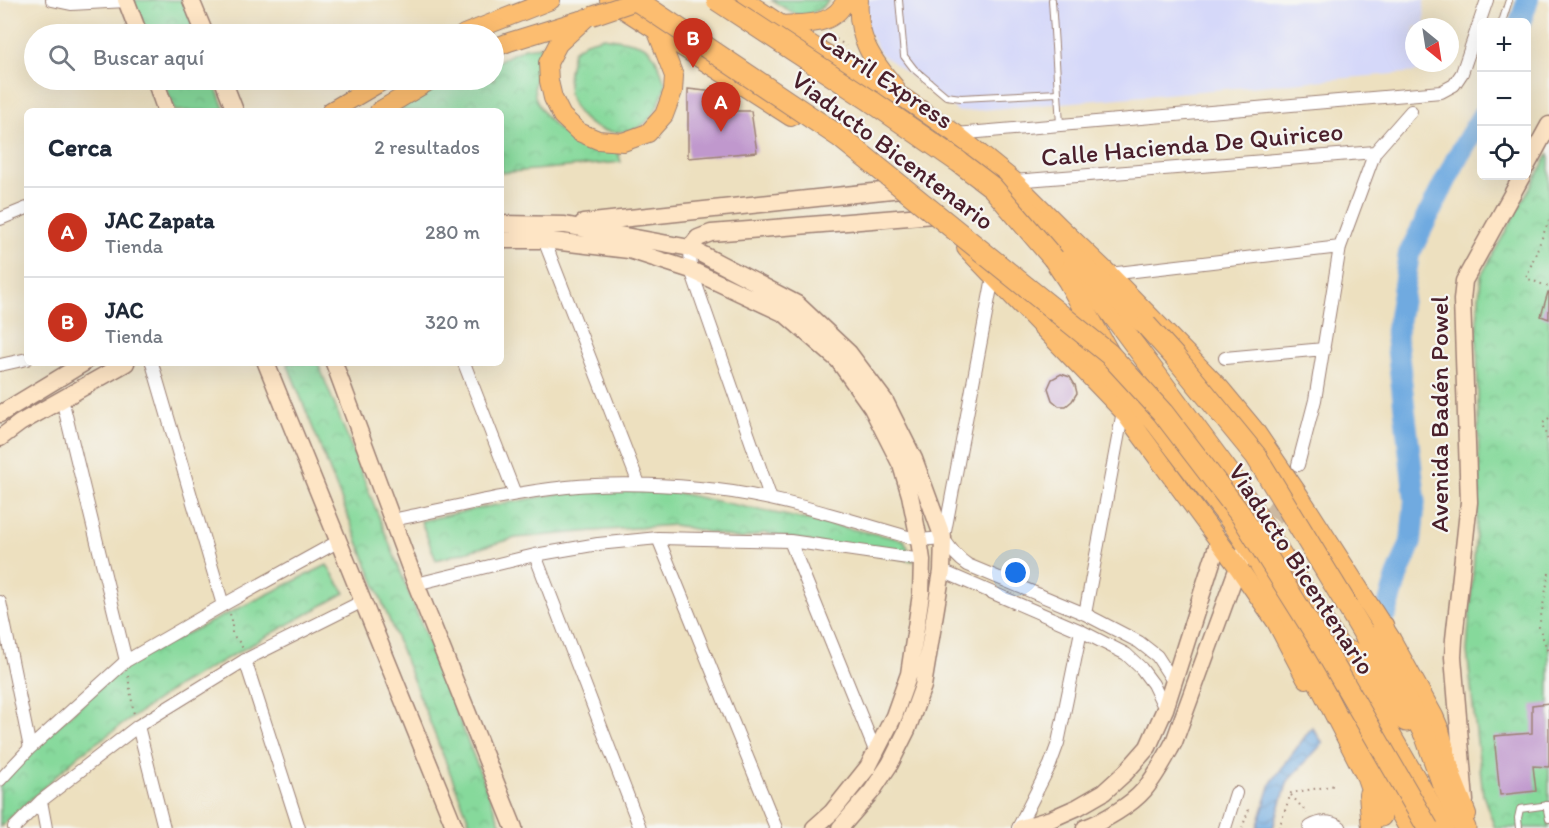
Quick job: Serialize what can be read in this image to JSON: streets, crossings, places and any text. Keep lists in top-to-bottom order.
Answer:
{
  "streets": {
    "highway": ["Carril Express", "Viaducto Bicentenario"],
    "main road": ["Avenida Badén Powel"],
    "street": ["Calle Hacienda De Quiriceo"]
  },
  "crossings": [
    ["Carril Express", "Calle Hacienda De Quiriceo"],
    ["Carril Express", "Viaducto Bicentenario"],
    ["Calle Hacienda De Quiriceo", "Viaducto Bicentenario"]
  ],
  "north": "bottom right",
  "page": {
    "map_buttons": ["+", "−"],
    "pins": ["B", "A"],
    "search": "Buscar aquí",
    "heading": ["Cerca", "2 resultados"],
    "list": [
      {
        "mark": "A",
        "name": "JAC Zapata",
        "note": "Tienda",
        "value": "280 m"
      },
      {
        "mark": "B",
        "name": "JAC",
        "note": "Tienda",
        "value": "320 m"
      }
    ]
  }
}
